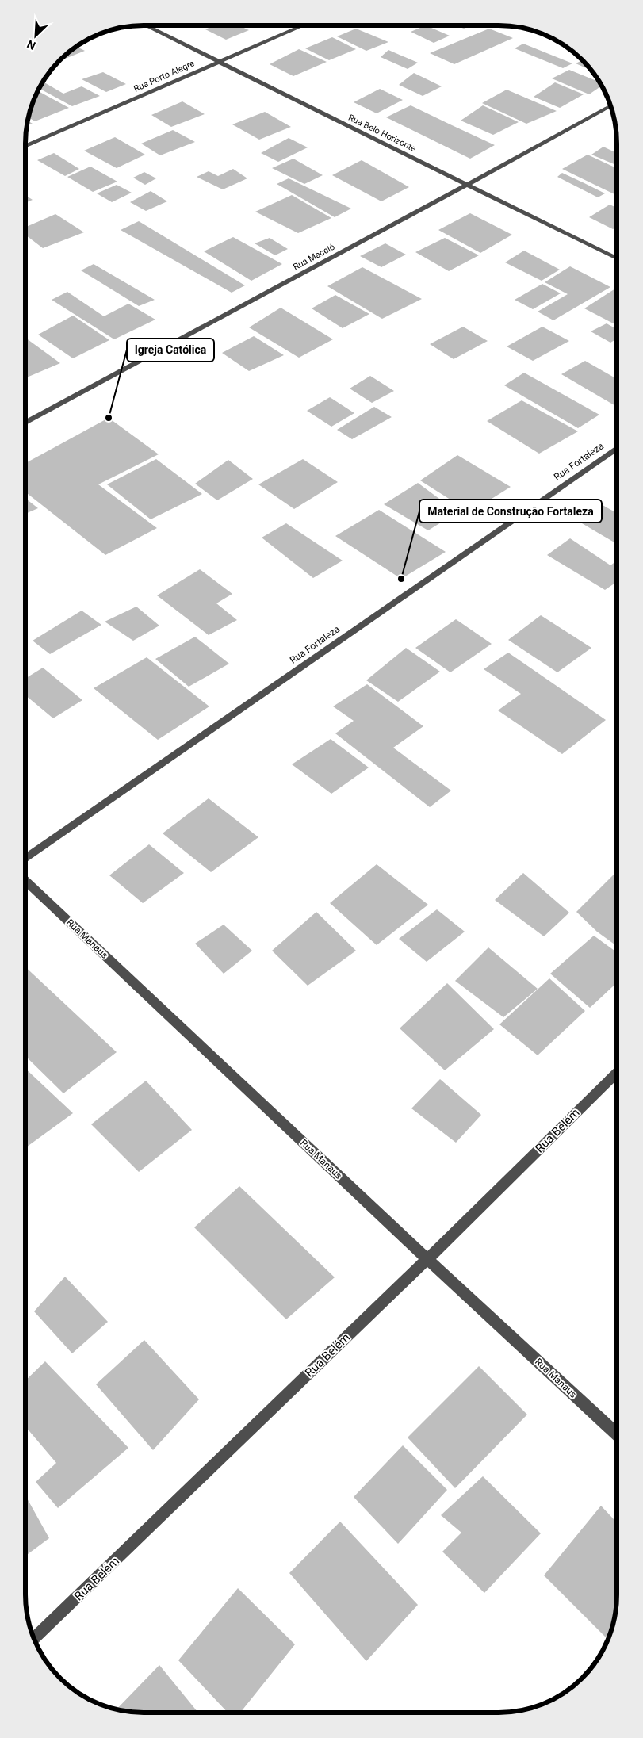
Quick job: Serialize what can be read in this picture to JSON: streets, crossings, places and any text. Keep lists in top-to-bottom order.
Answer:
{
  "streets": {
    "street": [
      "Rua Porto Alegre",
      "Rua Belo Horizonte",
      "Rua Maceió",
      "Rua Fortaleza",
      "Rua Manaus",
      "Rua Belém"
    ]
  },
  "crossings": [
    ["Rua Porto Alegre", "Rua Belo Horizonte"],
    ["Rua Belo Horizonte", "Rua Maceió"],
    ["Rua Manaus", "Rua Belém"]
  ],
  "places": ["Igreja Católica", "Material de Construção Fortaleza"],
  "north": "bottom left"
}
